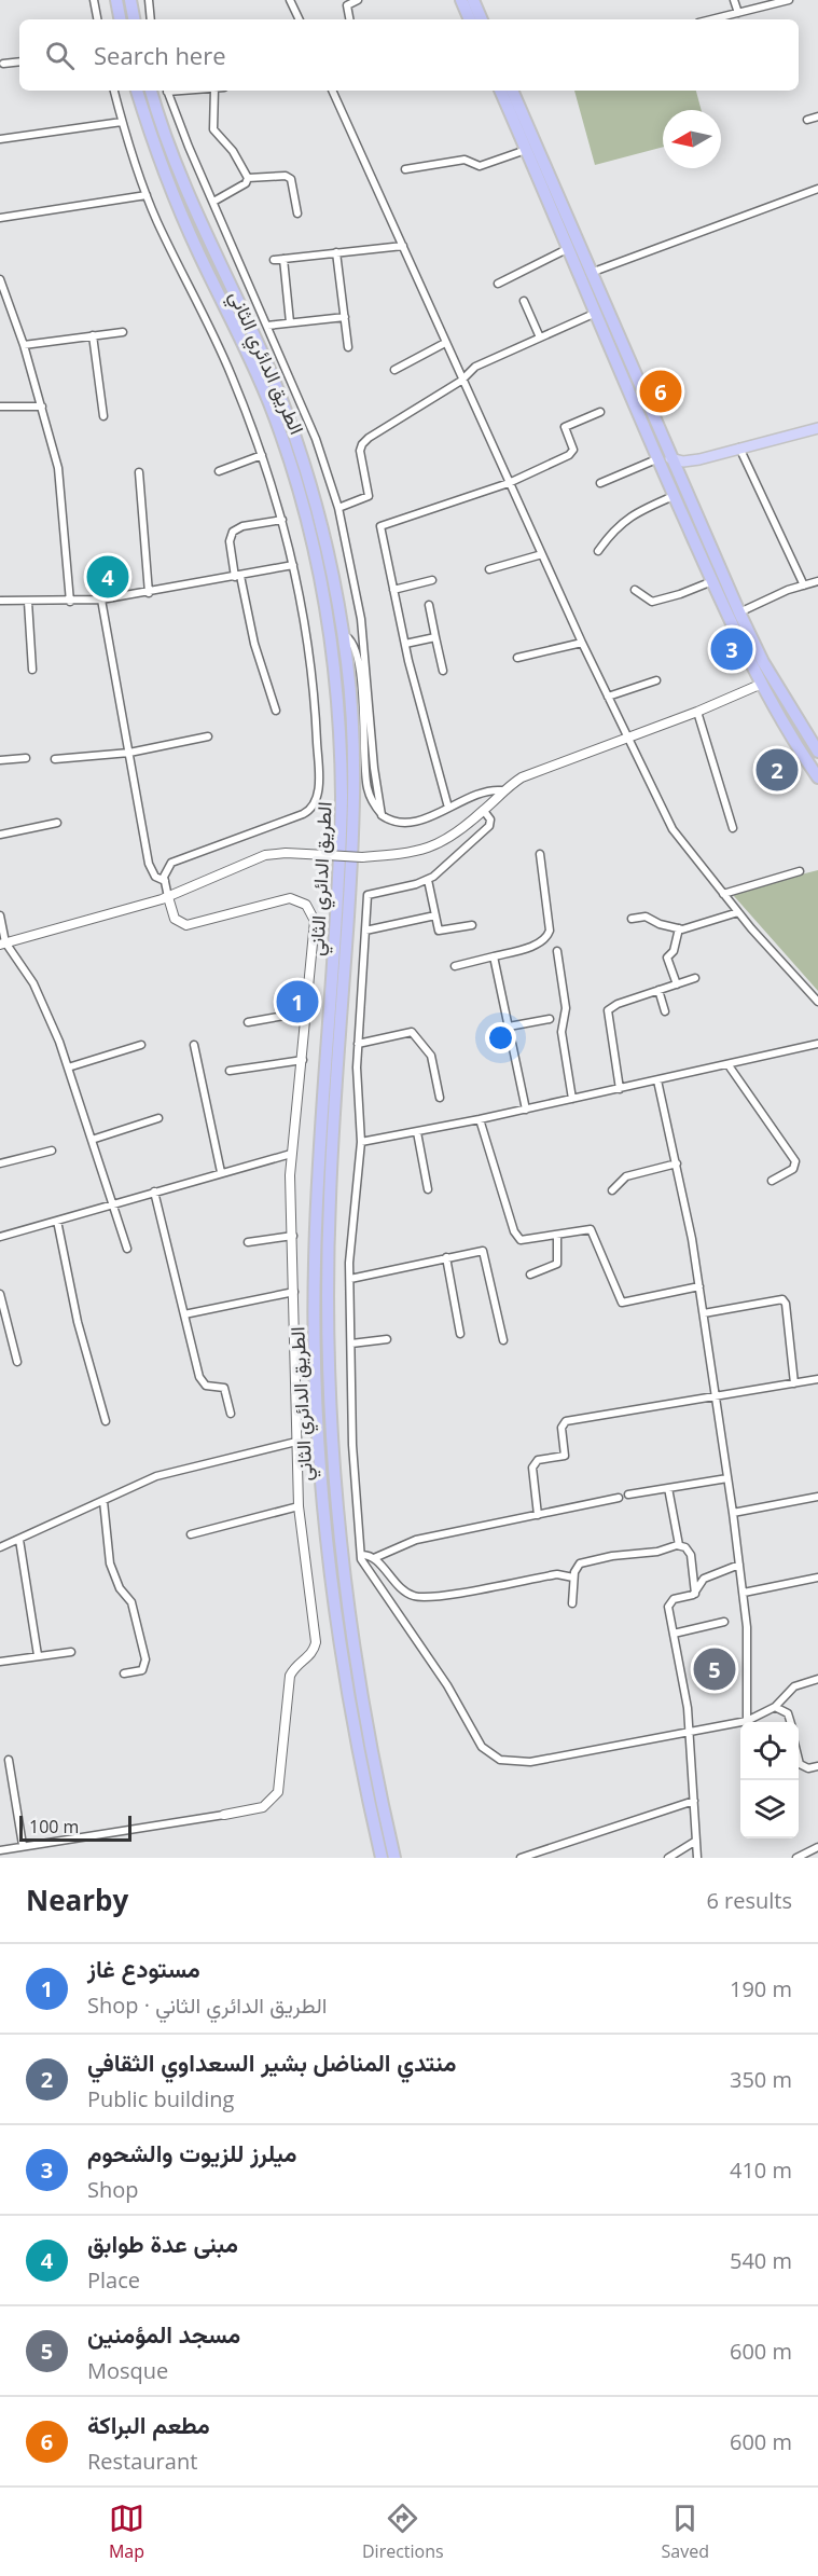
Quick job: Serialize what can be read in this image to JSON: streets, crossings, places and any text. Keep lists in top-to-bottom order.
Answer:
{
  "streets": {
    "highway": ["الطريق الدائري الثاني"]
  },
  "scale_bar": "100 m",
  "north": "left",
  "page": {
    "search": "Search here",
    "pins": [
      "6",
      "4",
      "3",
      "2",
      "1",
      "5"
    ],
    "scale": "100 m",
    "heading": ["Nearby", "6 results"],
    "list": [
      {
        "mark": "1",
        "name": "مستودع غاز",
        "note": "Shop · الطريق الدائري الثاني",
        "value": "190 m"
      },
      {
        "mark": "2",
        "name": "منتدي المناضل بشير السعداوي الثقافي",
        "note": "Public building",
        "value": "350 m"
      },
      {
        "mark": "3",
        "name": "ميلرز للزيوت والشحوم",
        "note": "Shop",
        "value": "410 m"
      },
      {
        "mark": "4",
        "name": "مبنى عدة طوابق",
        "note": "Place",
        "value": "540 m"
      },
      {
        "mark": "5",
        "name": "مسجد المؤمنين",
        "note": "Mosque",
        "value": "600 m"
      },
      {
        "mark": "6",
        "name": "مطعم البراكة",
        "note": "Restaurant",
        "value": "600 m"
      }
    ],
    "nav": ["Map", "Directions", "Saved"]
  }
}
